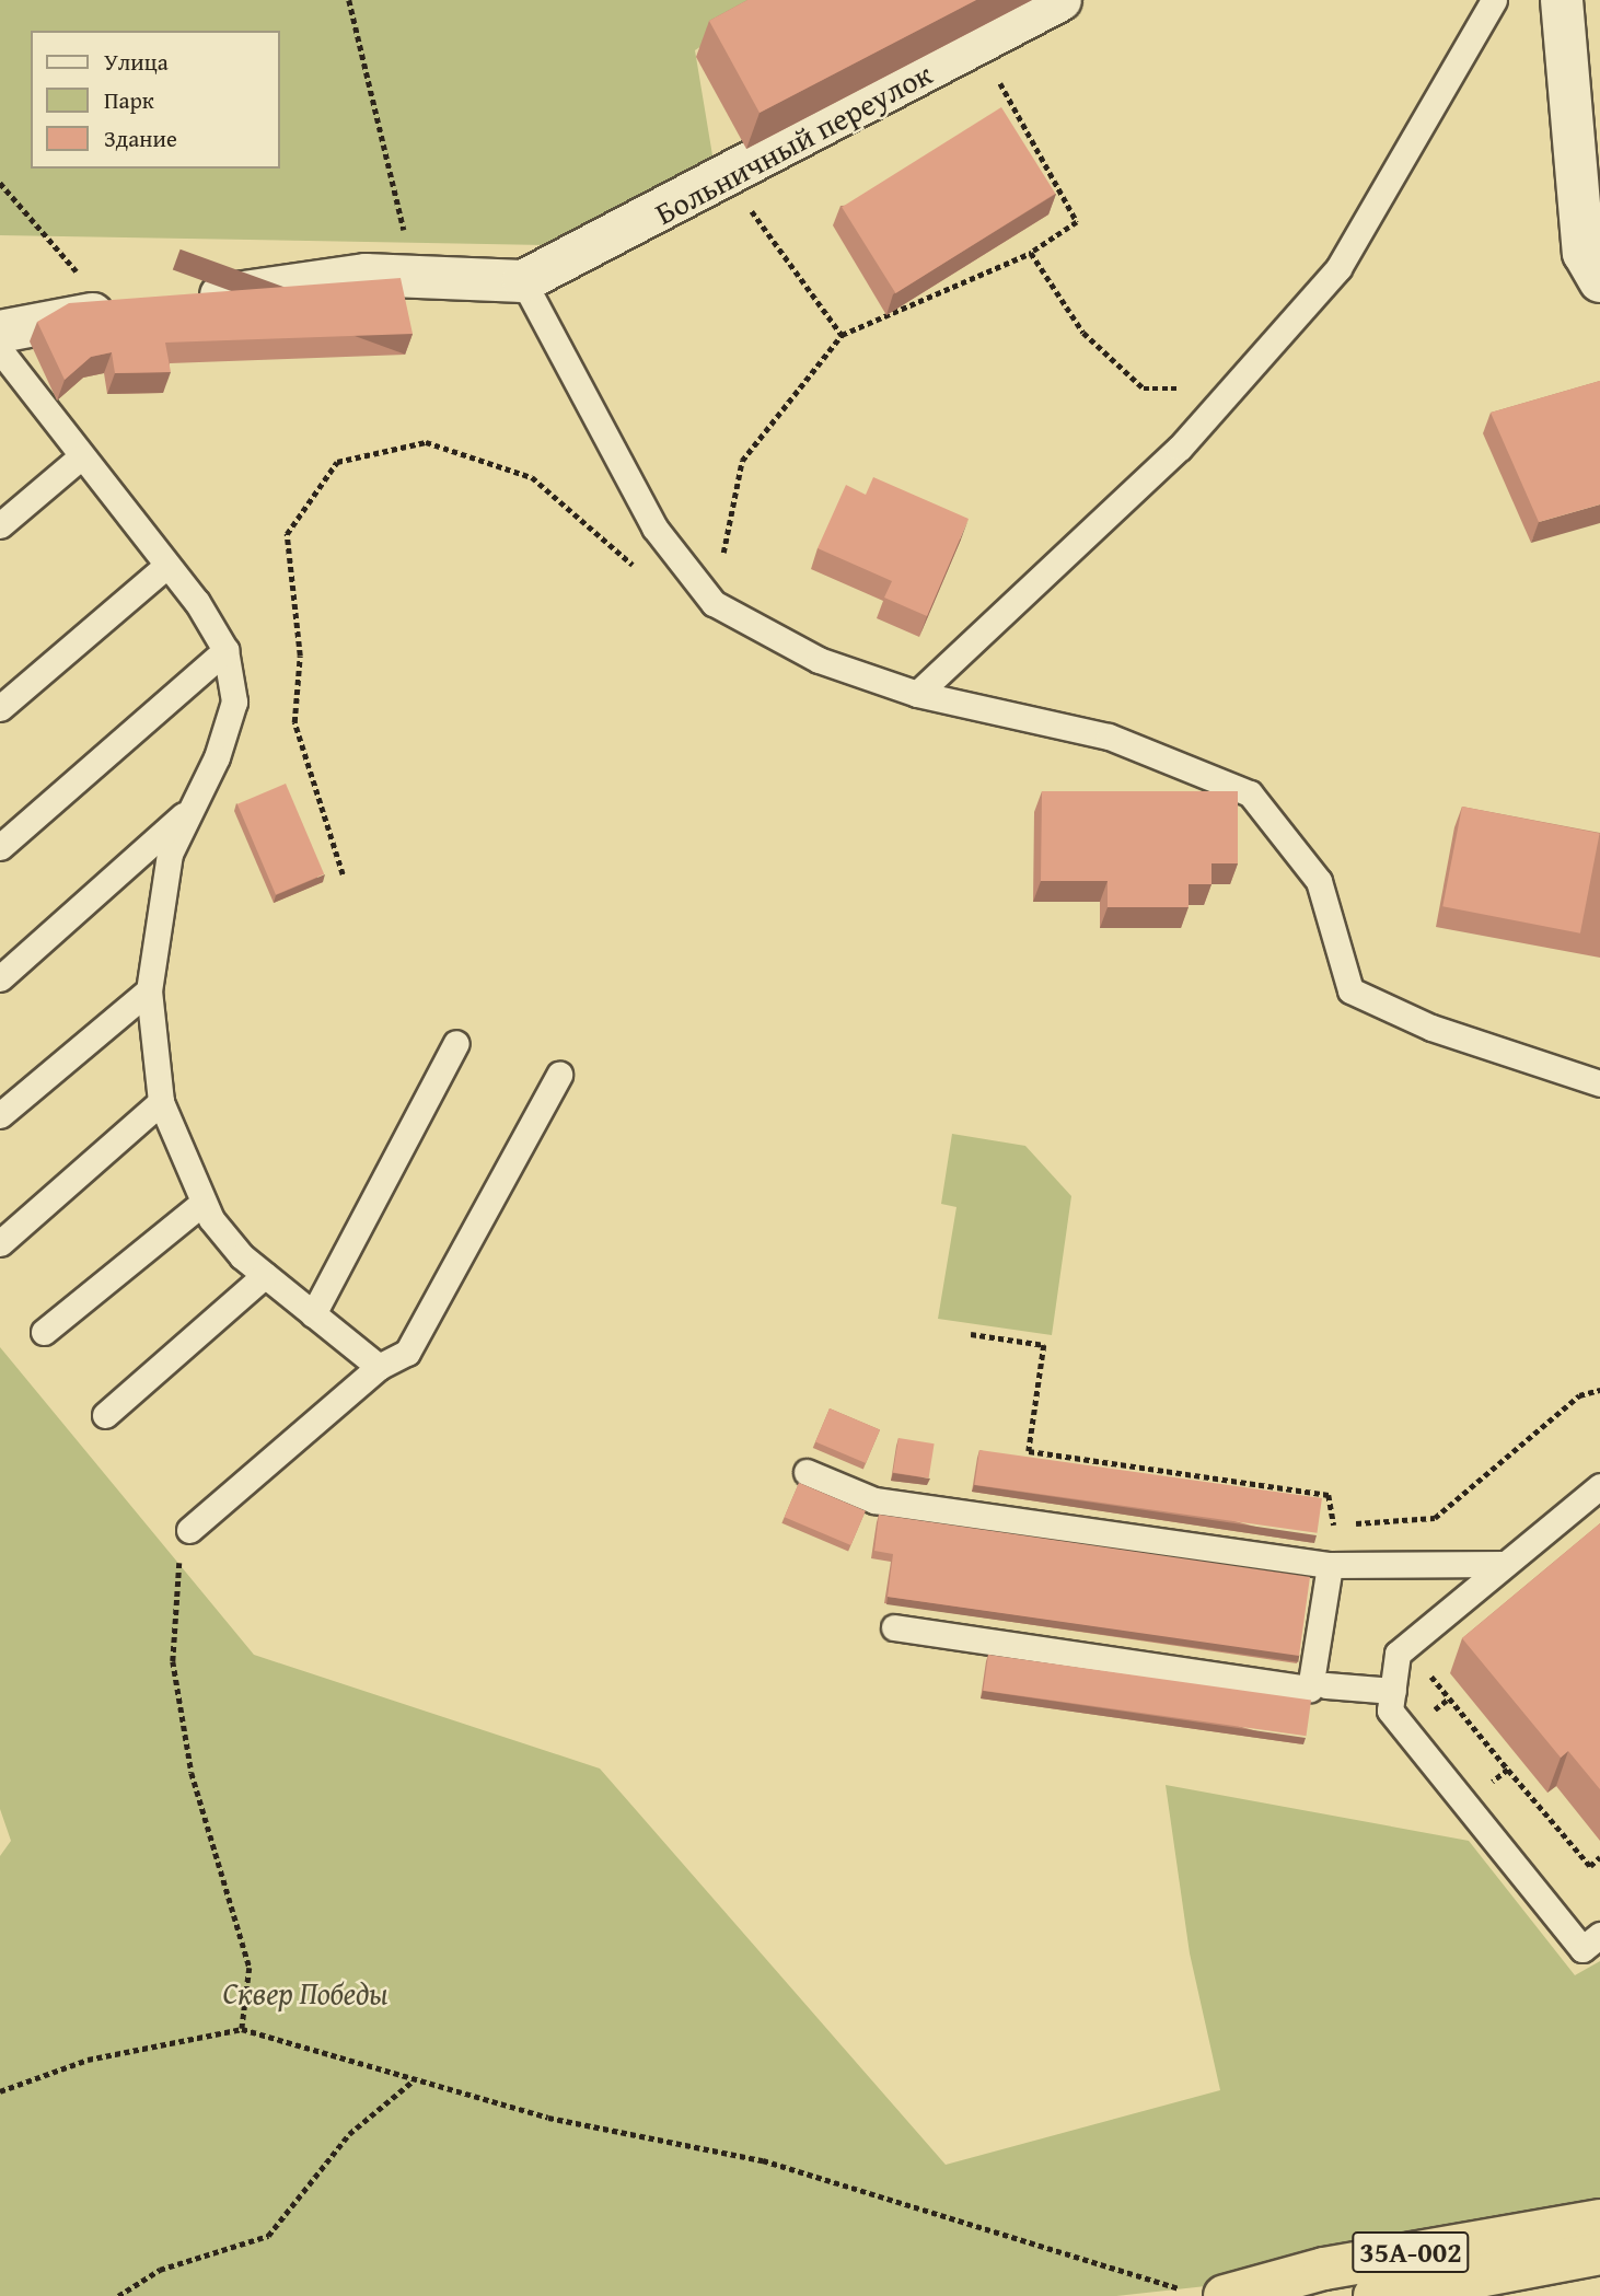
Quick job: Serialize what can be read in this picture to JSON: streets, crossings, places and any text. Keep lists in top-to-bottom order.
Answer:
{
  "streets": {
    "highway": ["35А-002"],
    "street": ["Больничный переулок"]
  },
  "parks": ["Сквер Победы"],
  "legend": ["Улица", "Парк", "Здание"]
}
